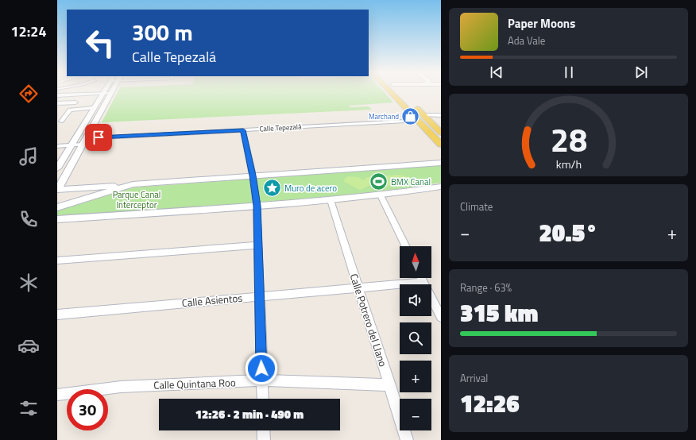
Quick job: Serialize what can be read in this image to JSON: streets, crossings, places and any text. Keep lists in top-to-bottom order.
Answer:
{
  "streets": {
    "street": [
      "Calle Tepezalá",
      "Calle Asientos",
      "Calle Potrero del Llano",
      "Calle Quintana Roo"
    ]
  },
  "crossings": [
    ["Calle Asientos", "Calle Potrero del Llano"],
    ["Calle Potrero del Llano", "Calle Quintana Roo"]
  ],
  "parks": ["Parque Canal Interceptor"],
  "places": {
    "shop": ["Marchand"],
    "sports": ["BMX Canal"],
    "place": ["Muro de acero"]
  },
  "north": "top",
  "page": {
    "tabs": "12:24",
    "turn": ["300 m", "Calle Tepezalá"],
    "song": ["Paper Moons", "Ada Vale"],
    "tile": [
      "Climate",
      ["Range · 63%", "315 km"],
      ["Arrival", "12:26"]
    ],
    "heat": ["−", "20.5°", "+"],
    "map_buttons": ["+", "−"],
    "limit": "30",
    "trip": "12:26 · 2 min · 490 m",
    "gauge": ["28", "km/h"]
  }
}
